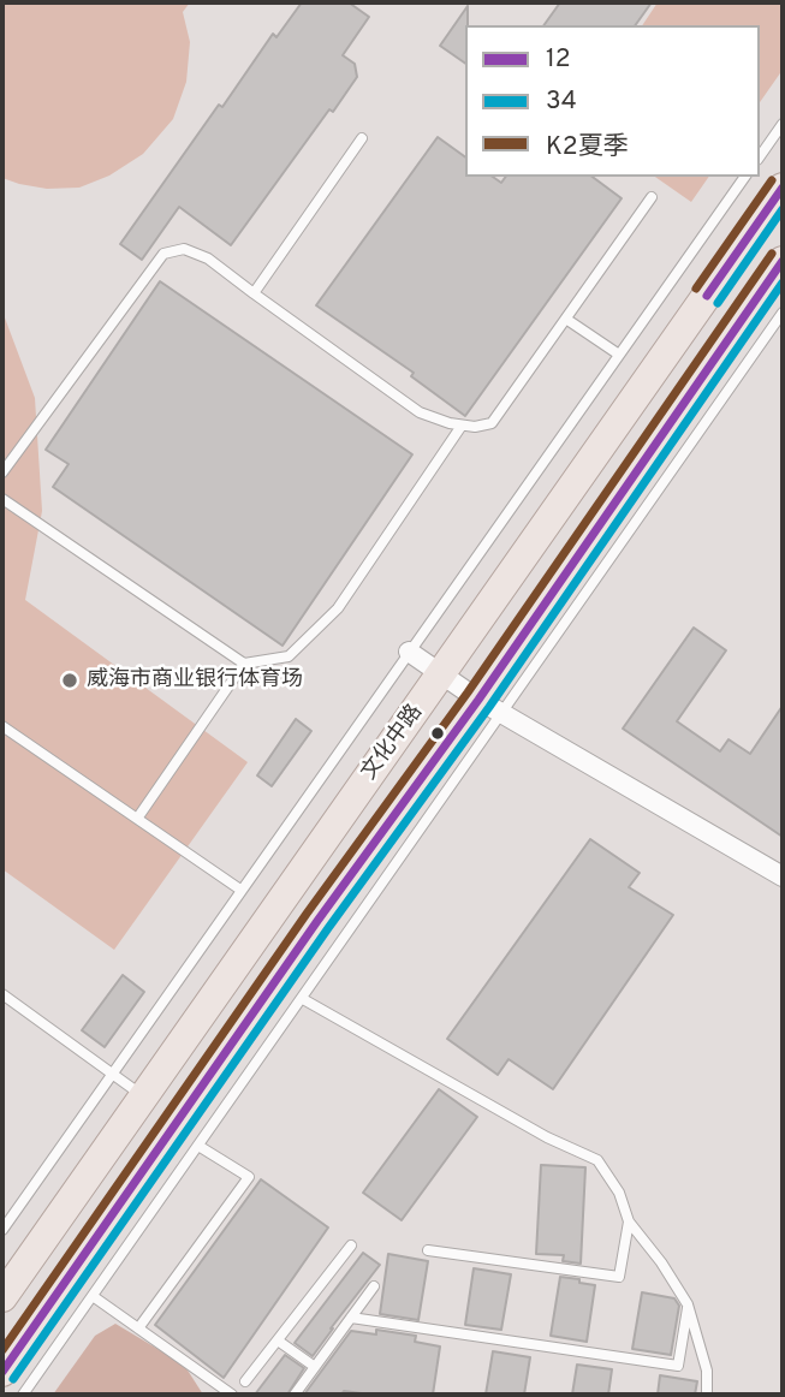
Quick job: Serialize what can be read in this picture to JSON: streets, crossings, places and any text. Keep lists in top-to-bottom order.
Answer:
{
  "streets": {
    "main road": ["文化中路"]
  },
  "places": ["威海市商业银行体育场"],
  "lines": ["transit line K2夏季", "transit line 12", "transit line 34"],
  "legend": ["12", "34", "K2夏季"]
}
